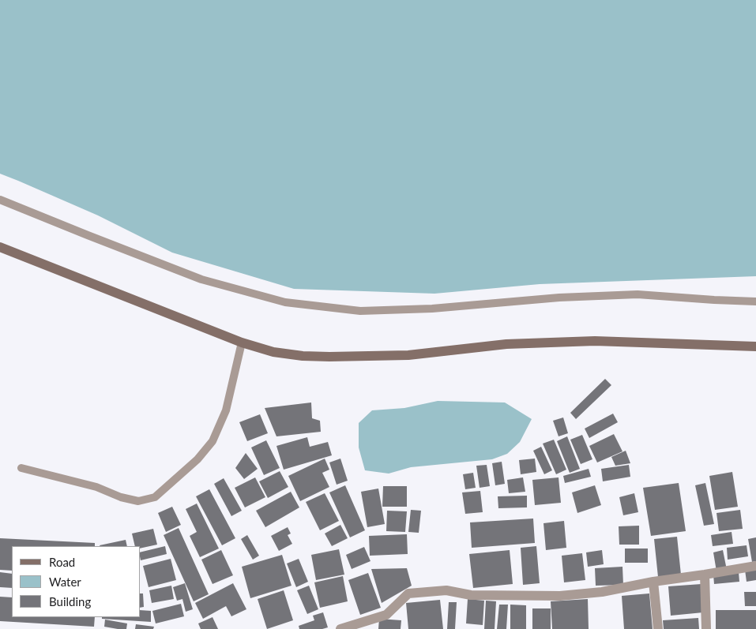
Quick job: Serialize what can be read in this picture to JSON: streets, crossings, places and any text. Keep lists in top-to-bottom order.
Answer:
{
  "legend": ["Road", "Water", "Building"]
}
